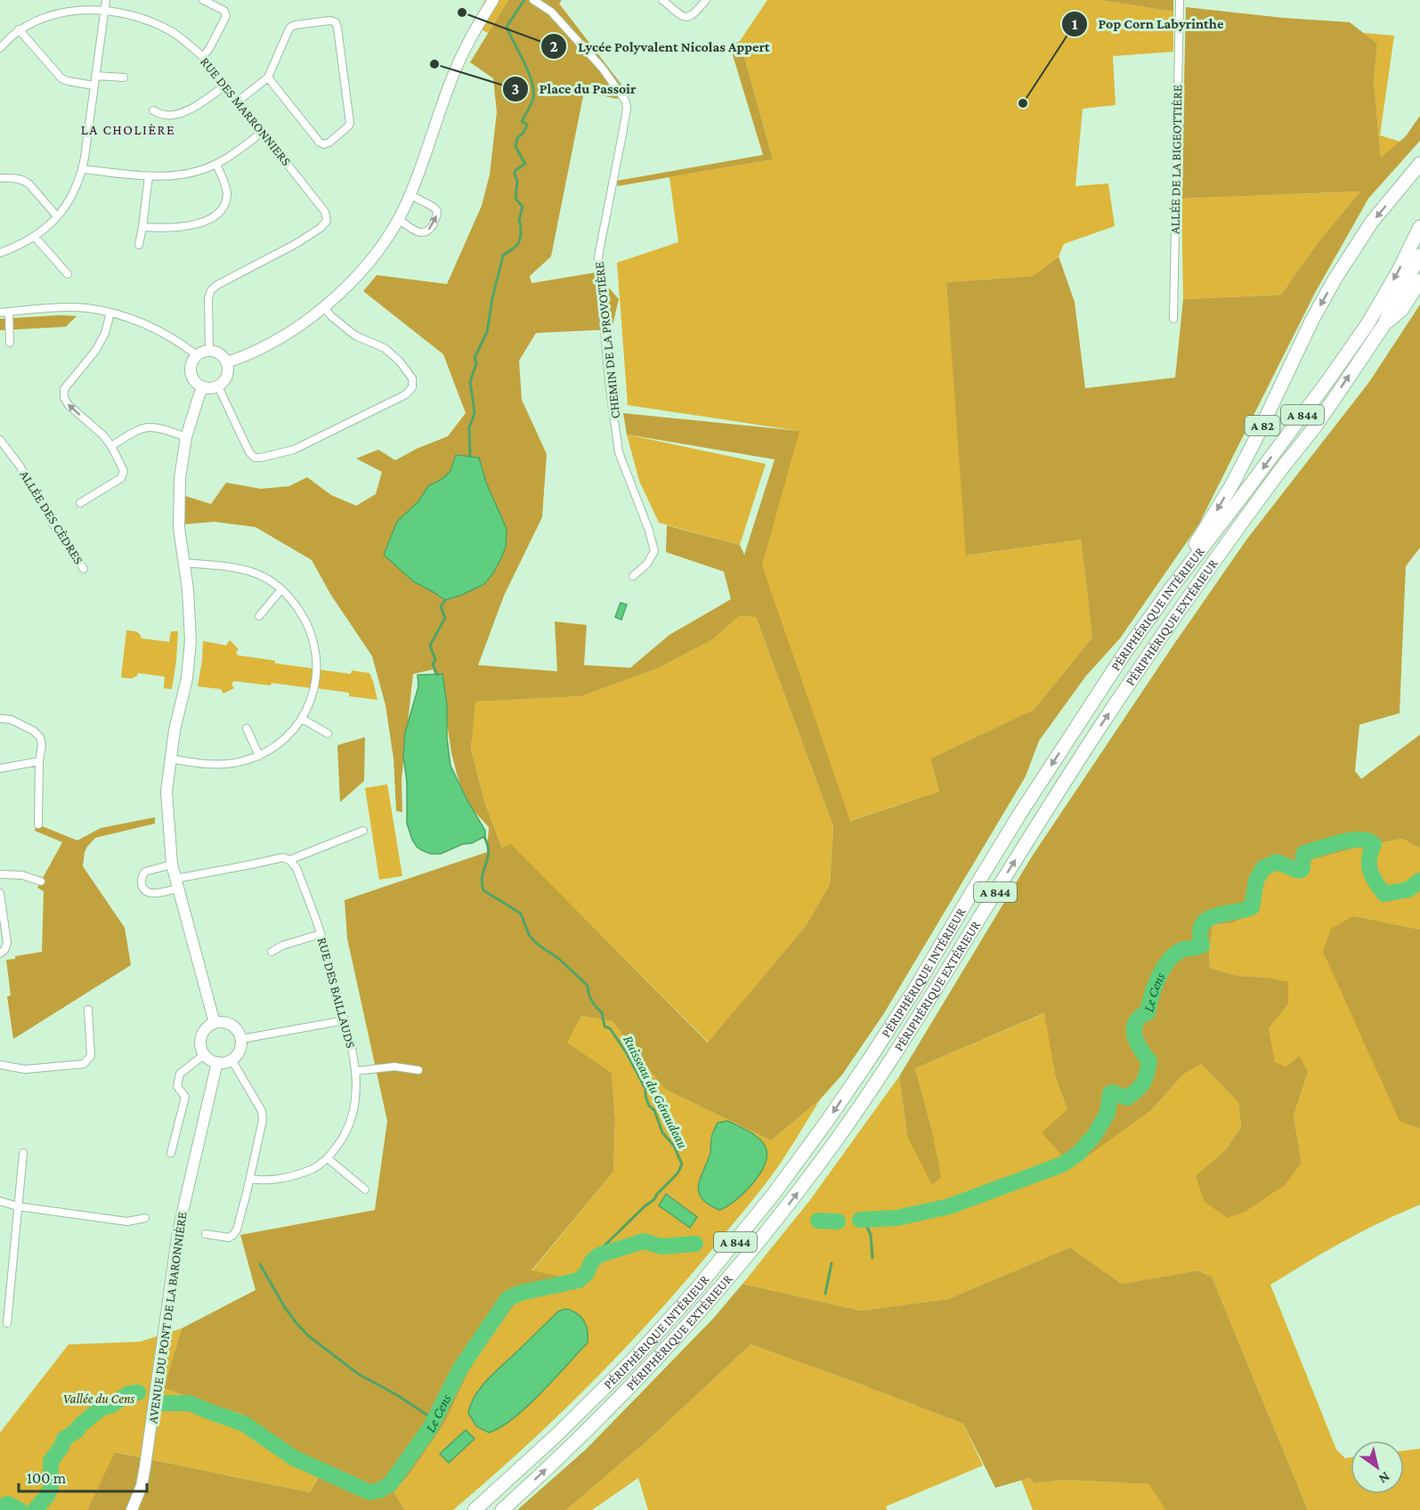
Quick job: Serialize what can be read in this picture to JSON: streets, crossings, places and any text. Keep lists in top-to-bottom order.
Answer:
{
  "streets": {
    "highway": [
      "A 844",
      "A 82",
      "PÉRIPHÉRIQUE INTÉRIEUR",
      "PÉRIPHÉRIQUE EXTÉRIEUR"
    ],
    "street": [
      "RUE DES MARRONNIERS",
      "ALLÉE DE LA BIGEOTTIÈRE",
      "CHEMIN DE LA PROVOTIÈRE",
      "ALLÉE DES CÈDRES",
      "RUE DES BAILLAUDS",
      "AVENUE DU PONT DE LA BARONNIÈRE"
    ]
  },
  "crossings": [
    ["A 82", "PÉRIPHÉRIQUE INTÉRIEUR"]
  ],
  "one_way": ["PÉRIPHÉRIQUE EXTÉRIEUR"],
  "districts": ["LA CHOLIÈRE"],
  "water": ["Le Cens", "Ruisseau du Géraudeau"],
  "parks": ["Vallée du Cens"],
  "places": ["Lycée Polyvalent Nicolas Appert", "Place du Passoir", "Pop Corn Labyrinthe"],
  "scale_bar": "100 m",
  "north": "bottom right"
}
